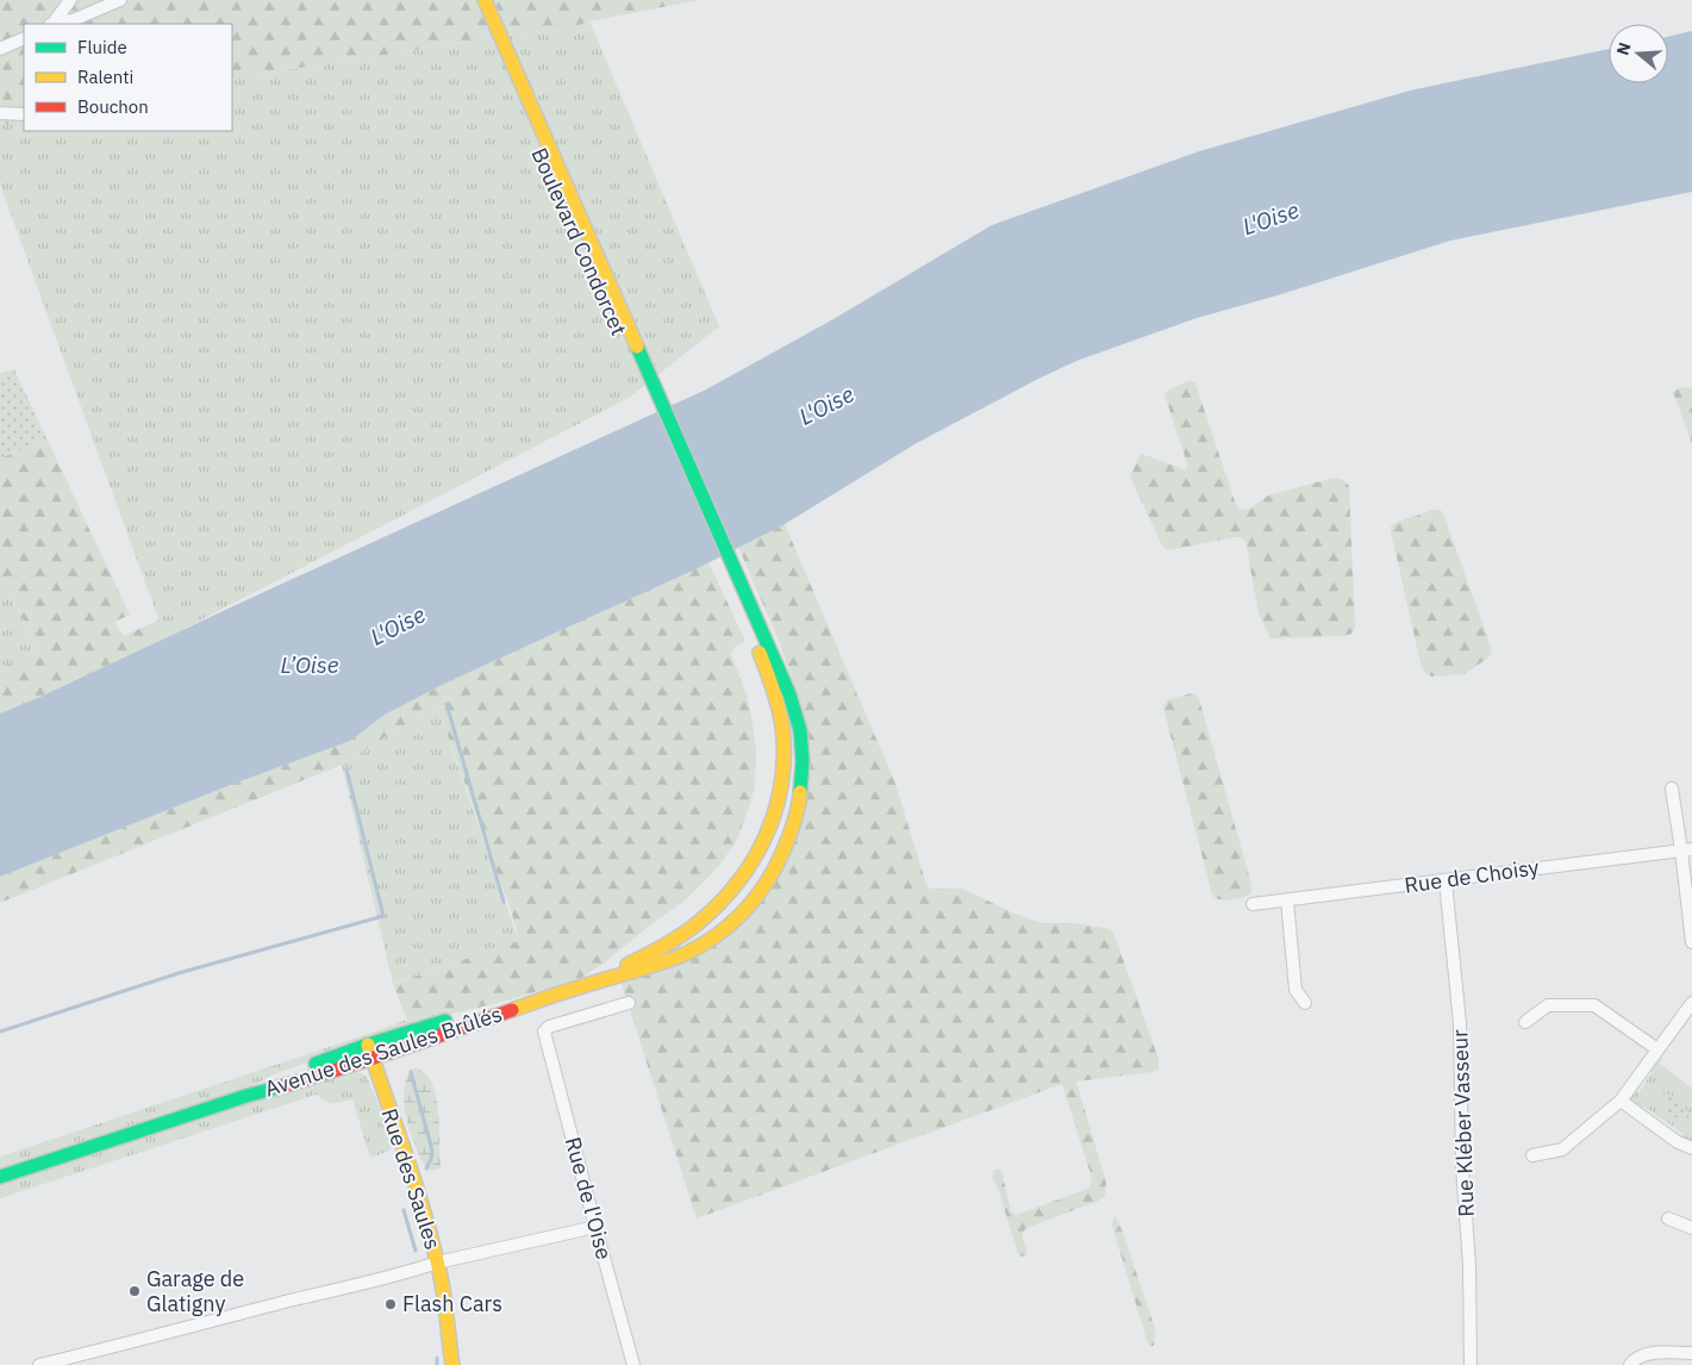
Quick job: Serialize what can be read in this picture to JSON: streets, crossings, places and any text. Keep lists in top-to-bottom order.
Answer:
{
  "streets": {
    "main road": ["Boulevard Condorcet", "Avenue des Saules Brûlés", "Rue des Saules"],
    "street": ["Rue de Choisy", "Rue Kléber Vasseur", "Rue de l'Oise"]
  },
  "crossings": [
    ["Rue de Choisy", "Rue Kléber Vasseur"],
    ["Avenue des Saules Brûlés", "Rue des Saules"],
    ["Rue des Saules", "Rue de l'Oise"]
  ],
  "water": ["L'Oise", "L’Oise"],
  "places": ["Garage de Glatigny", "Flash Cars"],
  "legend": ["Fluide", "Ralenti", "Bouchon"],
  "north": "left"
}
